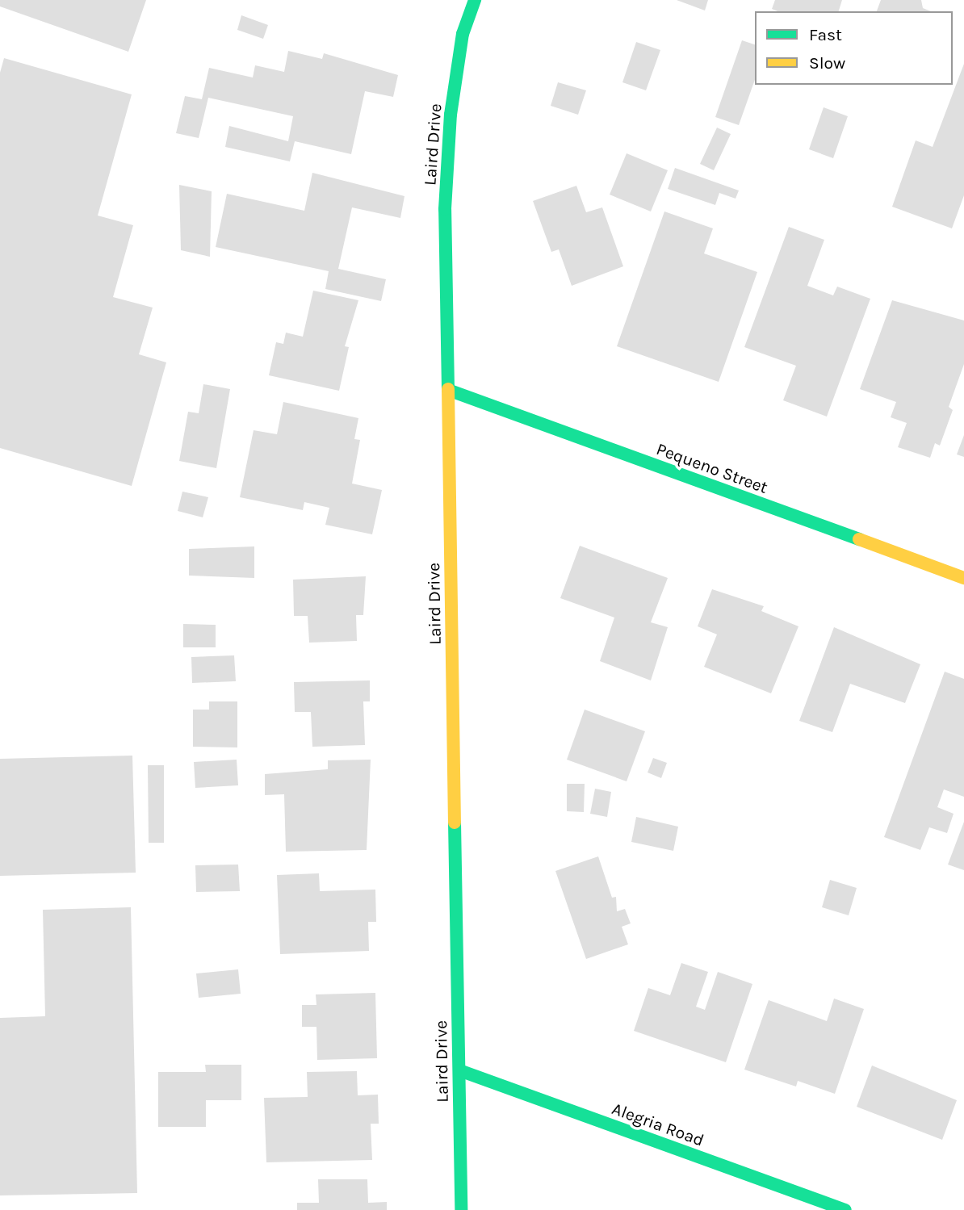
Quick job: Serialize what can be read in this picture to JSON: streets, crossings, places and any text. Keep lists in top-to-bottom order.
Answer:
{
  "streets": {
    "street": ["Laird Drive", "Pequeno Street", "Alegria Road"]
  },
  "crossings": [
    ["Laird Drive", "Pequeno Street"],
    ["Laird Drive", "Alegria Road"]
  ],
  "legend": ["Fast", "Slow"]
}
